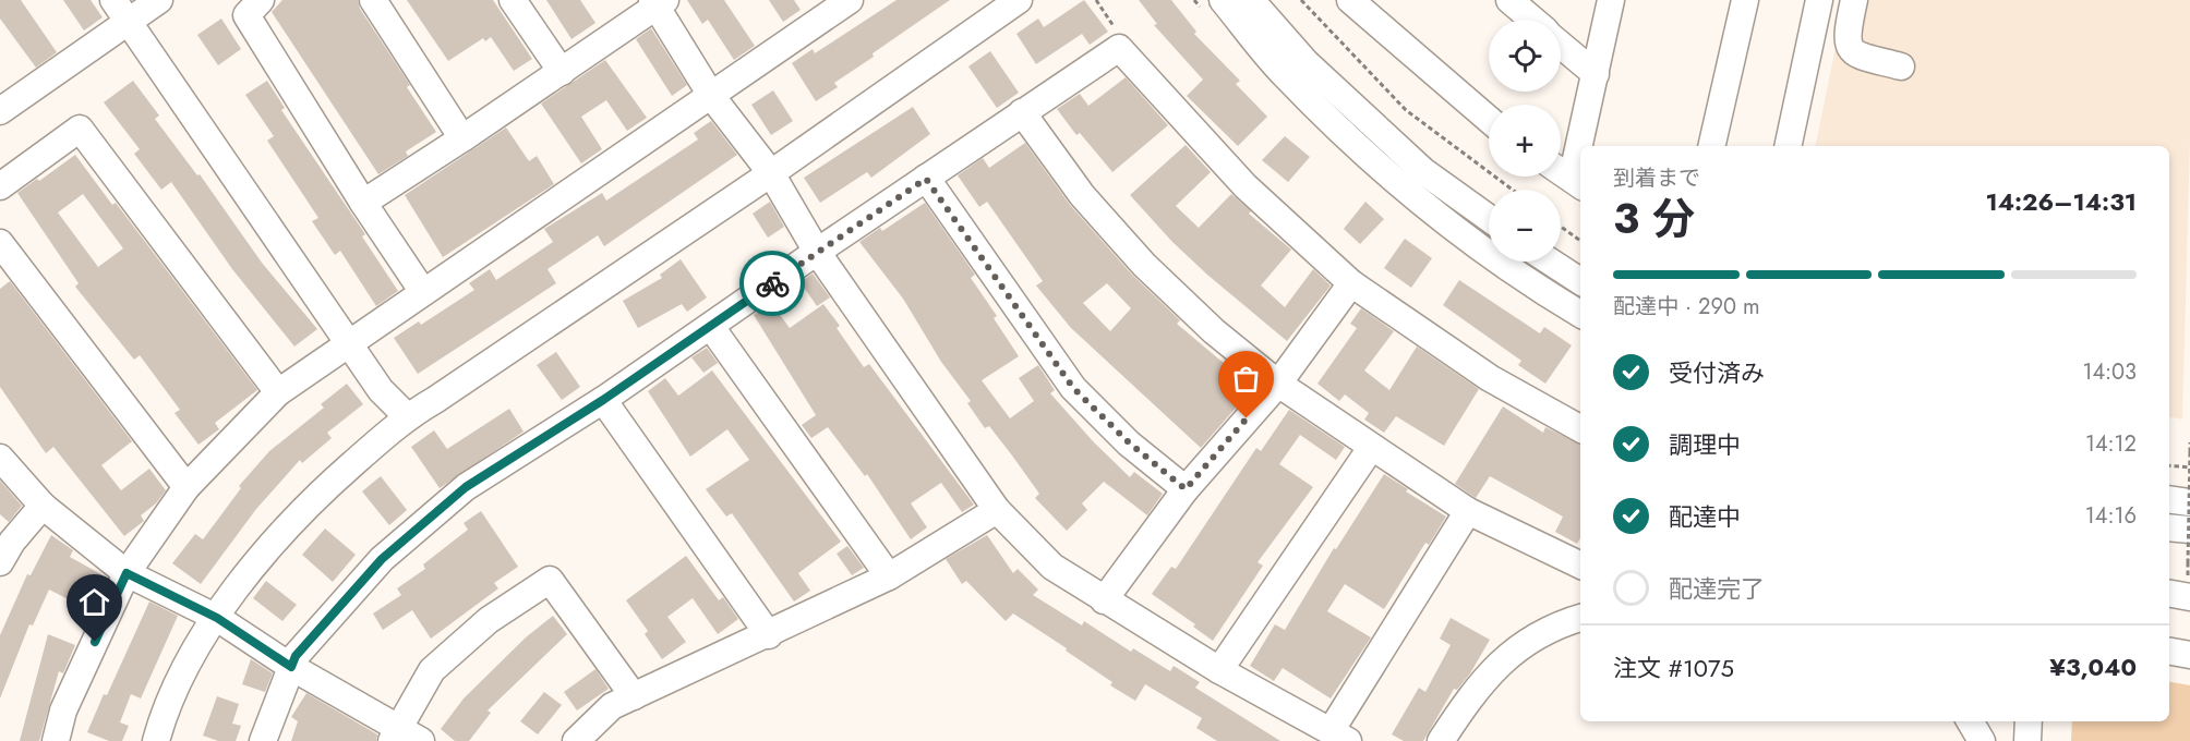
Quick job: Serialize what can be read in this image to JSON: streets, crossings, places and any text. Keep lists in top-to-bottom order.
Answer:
{
  "page": {
    "map_buttons": ["+", "−"],
    "heading": ["3 分", "到着まで", "14:26–14:31"],
    "panel": ["注文 #1075", "¥3,040"],
    "bar": "配達中 · 290 m",
    "list": [
      ["受付済み", "14:03"],
      ["調理中", "14:12"],
      ["配達中", "14:16"],
      "配達完了"
    ]
  }
}
